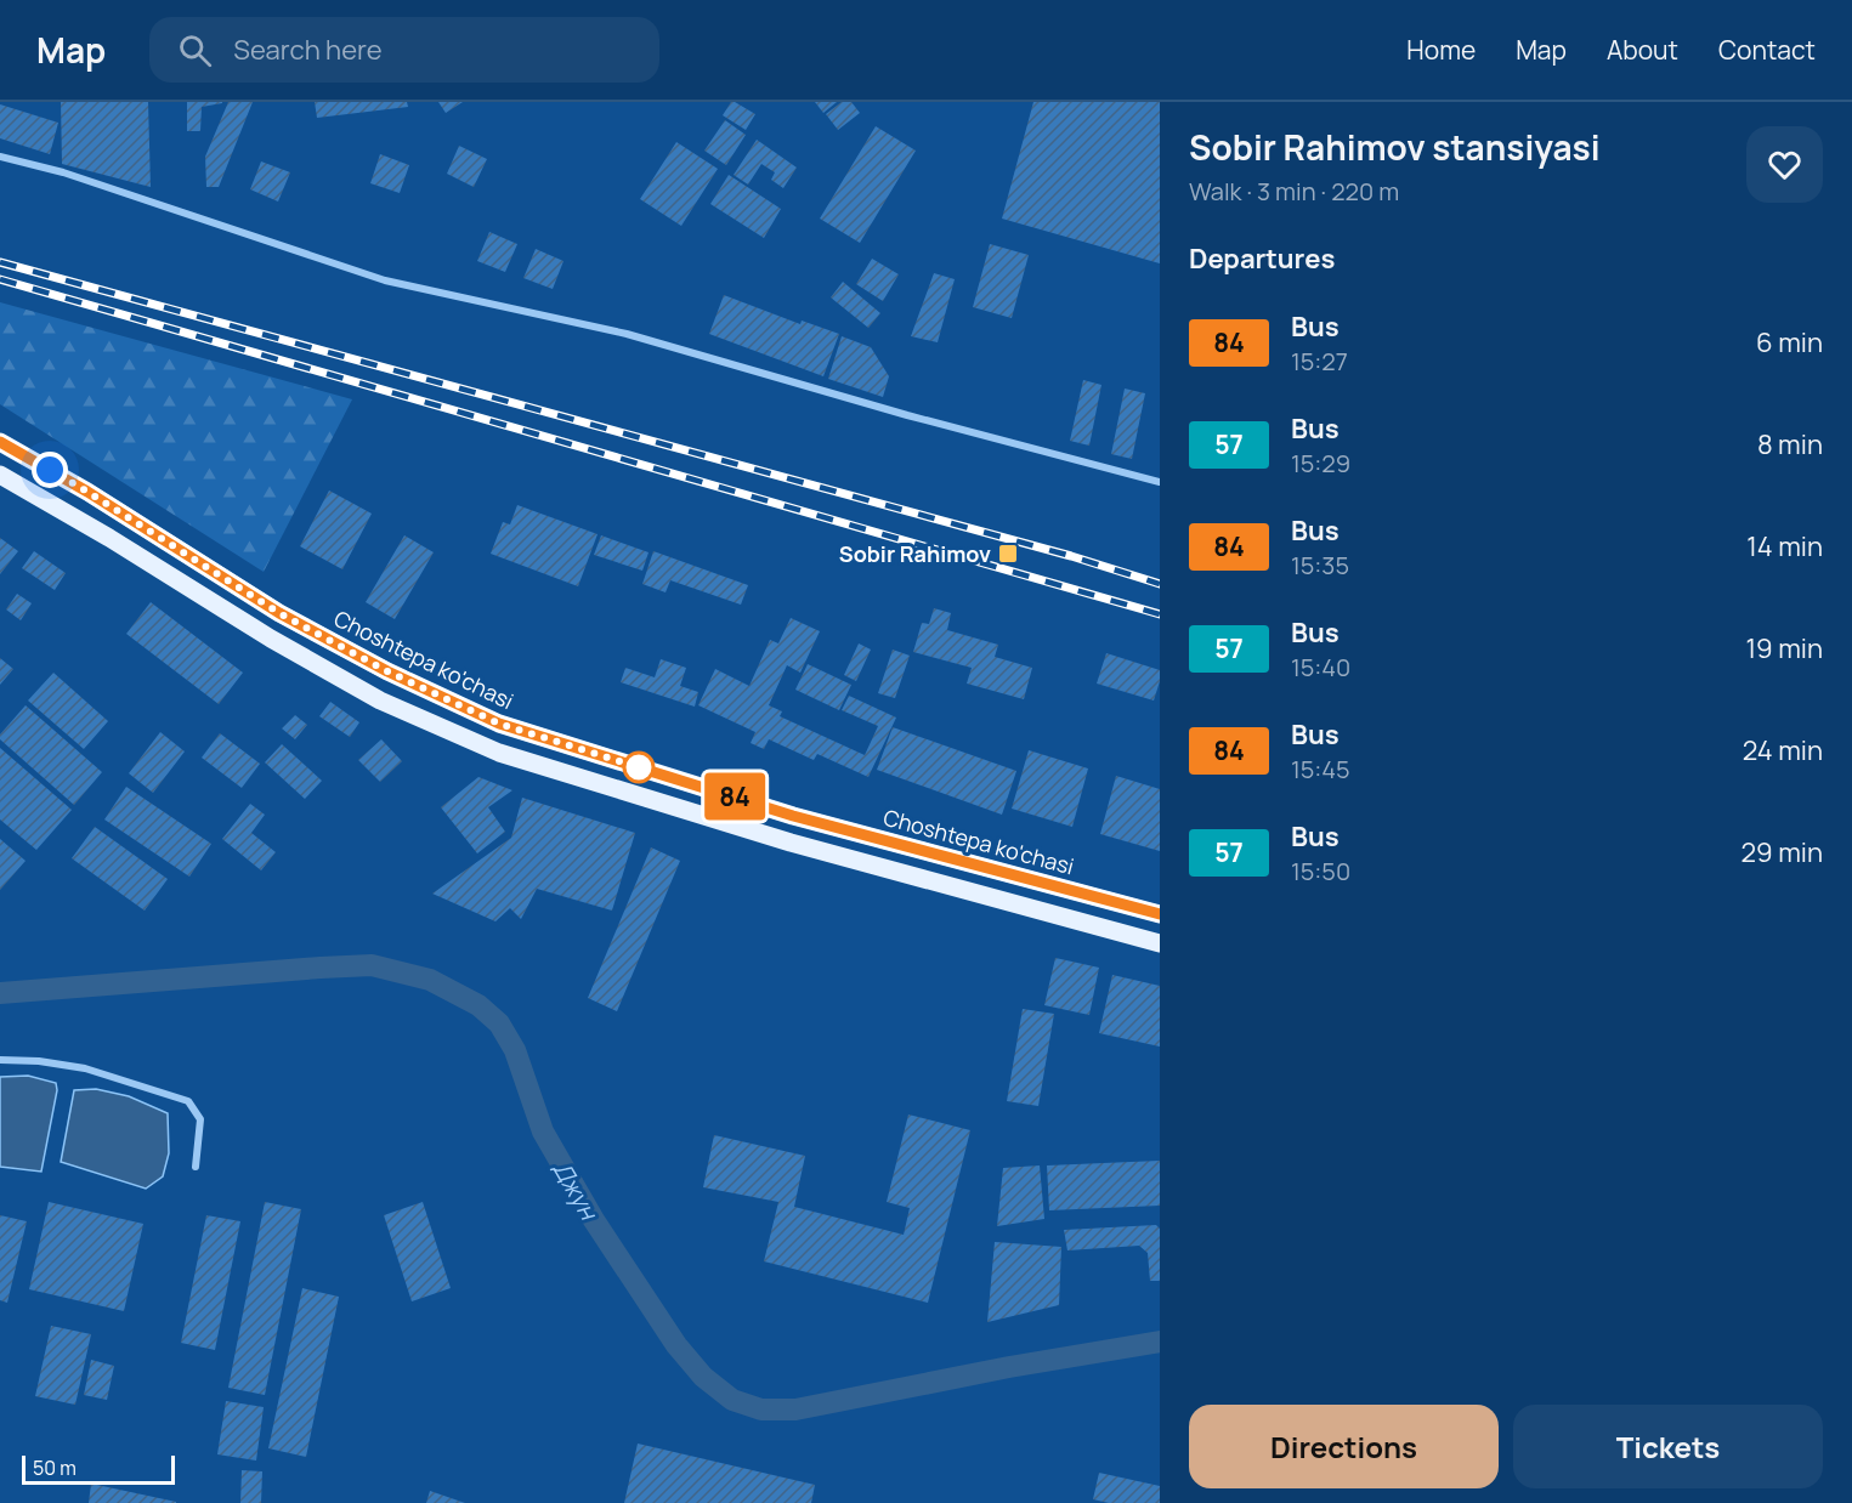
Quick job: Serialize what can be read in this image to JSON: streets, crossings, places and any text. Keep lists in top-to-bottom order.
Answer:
{
  "streets": {
    "main road": ["Choshtepa ko'chasi"]
  },
  "water": ["Джун"],
  "places": {
    "transit": ["Sobir Rahimov"]
  },
  "lines": ["bus line 84"],
  "scale_bar": "50 m",
  "page": {
    "header": "Map",
    "search": "Search here",
    "nav": [
      "Home",
      "Map",
      "About",
      "Contact"
    ],
    "on_map": "84",
    "heading": [
      ["Sobir Rahimov stansiyasi", "Walk · 3 min · 220 m"],
      "Departures"
    ],
    "list": [
      {
        "mark": "84",
        "name": "Bus",
        "note": "15:27",
        "value": "6 min"
      },
      {
        "mark": "57",
        "name": "Bus",
        "note": "15:29",
        "value": "8 min"
      },
      {
        "mark": "84",
        "name": "Bus",
        "note": "15:35",
        "value": "14 min"
      },
      {
        "mark": "57",
        "name": "Bus",
        "note": "15:40",
        "value": "19 min"
      },
      {
        "mark": "84",
        "name": "Bus",
        "note": "15:45",
        "value": "24 min"
      },
      {
        "mark": "57",
        "name": "Bus",
        "note": "15:50",
        "value": "29 min"
      }
    ],
    "buttons": ["Directions", "Tickets"],
    "scale": "50 m"
  }
}
